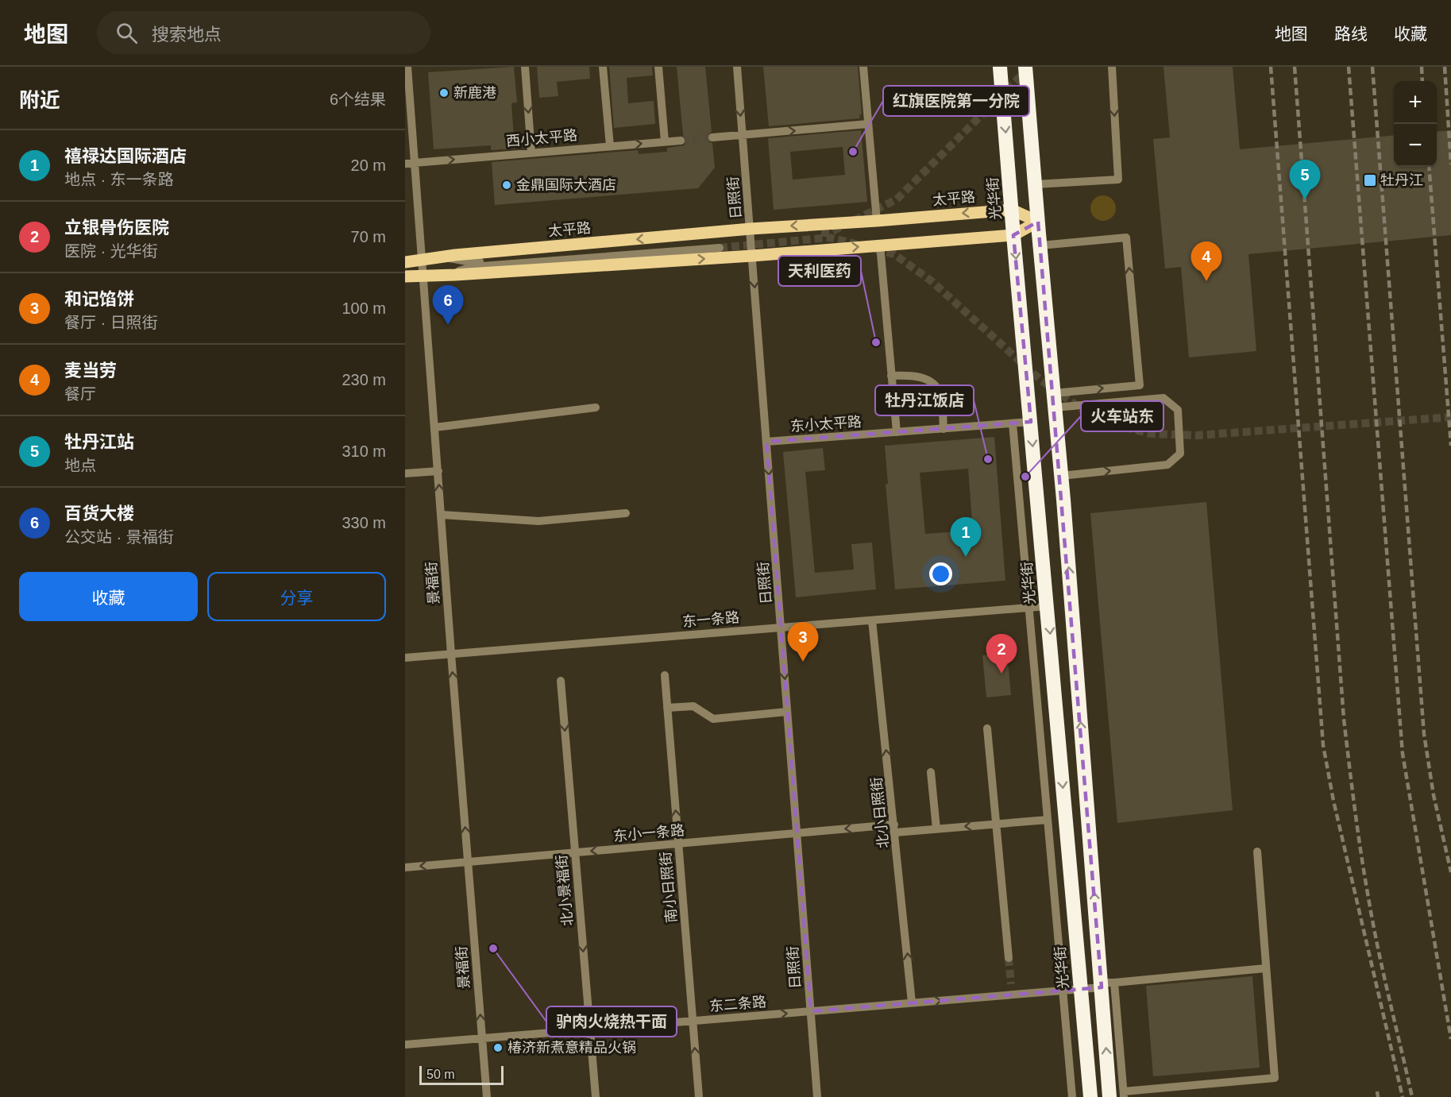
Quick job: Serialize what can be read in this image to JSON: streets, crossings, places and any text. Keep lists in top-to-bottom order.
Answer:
{
  "streets": {
    "highway": ["光华街"],
    "main road": ["太平路"],
    "street": [
      "西小太平路",
      "日照街",
      "东小太平路",
      "景福街",
      "东一条路",
      "北小日照街",
      "东小一条路",
      "南小日照街",
      "北小景福街",
      "东二条路"
    ]
  },
  "crossings": [
    ["西小太平路", "景福街"],
    ["日照街", "太平路"],
    ["日照街", "东小太平路"],
    ["日照街", "东一条路"],
    ["日照街", "东小一条路"],
    ["日照街", "东二条路"],
    ["太平路", "光华街"],
    ["太平路", "景福街"],
    ["光华街", "东小太平路"],
    ["光华街", "东一条路"],
    ["光华街", "东二条路"],
    ["景福街", "东一条路"],
    ["景福街", "东小一条路"],
    ["景福街", "东二条路"],
    ["东一条路", "北小日照街"],
    ["北小日照街", "东小一条路"],
    ["北小日照街", "东二条路"],
    ["东小一条路", "南小日照街"],
    ["东小一条路", "北小景福街"],
    ["南小日照街", "东二条路"],
    ["北小景福街", "东二条路"]
  ],
  "one_way": [
    "西小太平路",
    "日照街",
    "景福街",
    "北小日照街",
    "东小一条路",
    "南小日照街",
    "北小景福街"
  ],
  "places": {
    "other": [
      "新鹿港",
      "红旗医院第一分院",
      "金鼎国际大酒店",
      "天利医药",
      "牡丹江饭店",
      "火车站东",
      "驴肉火烧热干面",
      "椿济新煮意精品火锅"
    ],
    "transit": ["牡丹江"]
  },
  "scale_bar": "50 m",
  "page": {
    "header": "地图",
    "search": "搜索地点",
    "nav": ["地图", "路线", "收藏"],
    "heading": ["附近", "6个结果"],
    "map_buttons": ["+", "−"],
    "list": [
      {
        "mark": "1",
        "name": "禧禄达国际酒店",
        "note": "地点 · 东一条路",
        "value": "20 m"
      },
      {
        "mark": "2",
        "name": "立银骨伤医院",
        "note": "医院 · 光华街",
        "value": "70 m"
      },
      {
        "mark": "3",
        "name": "和记馅饼",
        "note": "餐厅 · 日照街",
        "value": "100 m"
      },
      {
        "mark": "4",
        "name": "麦当劳",
        "note": "餐厅",
        "value": "230 m"
      },
      {
        "mark": "5",
        "name": "牡丹江站",
        "note": "地点",
        "value": "310 m"
      },
      {
        "mark": "6",
        "name": "百货大楼",
        "note": "公交站 · 景福街",
        "value": "330 m"
      }
    ],
    "pins": [
      "5",
      "4",
      "6",
      "1",
      "3",
      "2"
    ],
    "buttons": ["收藏", "分享"],
    "scale": "50 m"
  }
}
